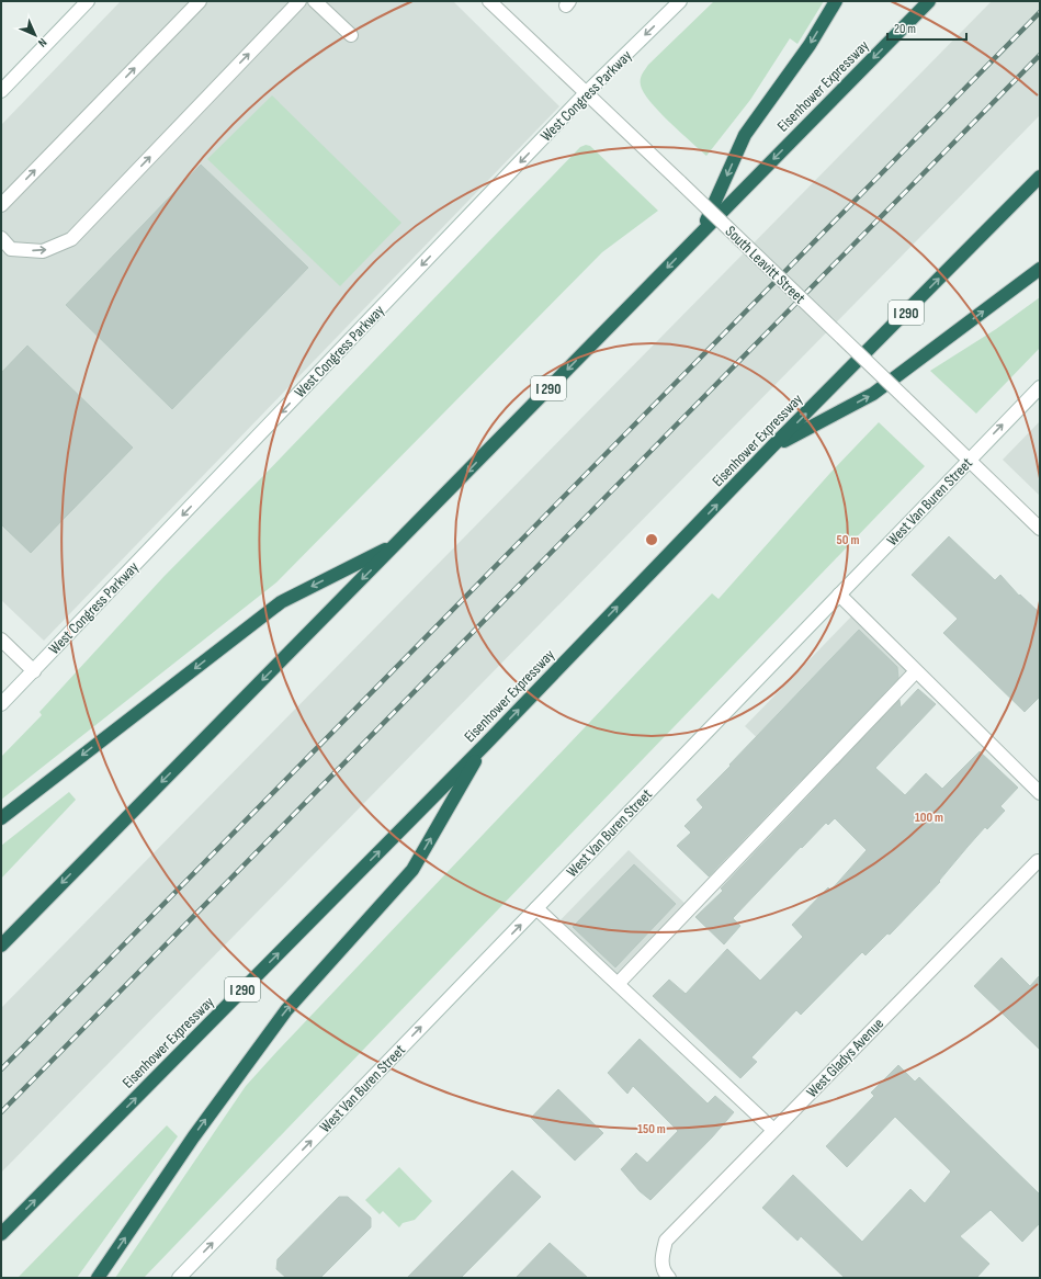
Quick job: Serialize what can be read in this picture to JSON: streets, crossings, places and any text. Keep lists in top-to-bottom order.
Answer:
{
  "streets": {
    "highway": ["Eisenhower Expressway", "I 290"],
    "street": [
      "West Congress Parkway",
      "South Leavitt Street",
      "West Van Buren Street",
      "West Gladys Avenue"
    ]
  },
  "crossings": [
    ["West Congress Parkway", "South Leavitt Street"],
    ["South Leavitt Street", "West Van Buren Street"]
  ],
  "one_way": ["West Congress Parkway", "West Van Buren Street"],
  "scale_bar": "20 m",
  "north": "bottom right",
  "rings": ["50 m", "100 m", "150 m"]
}
